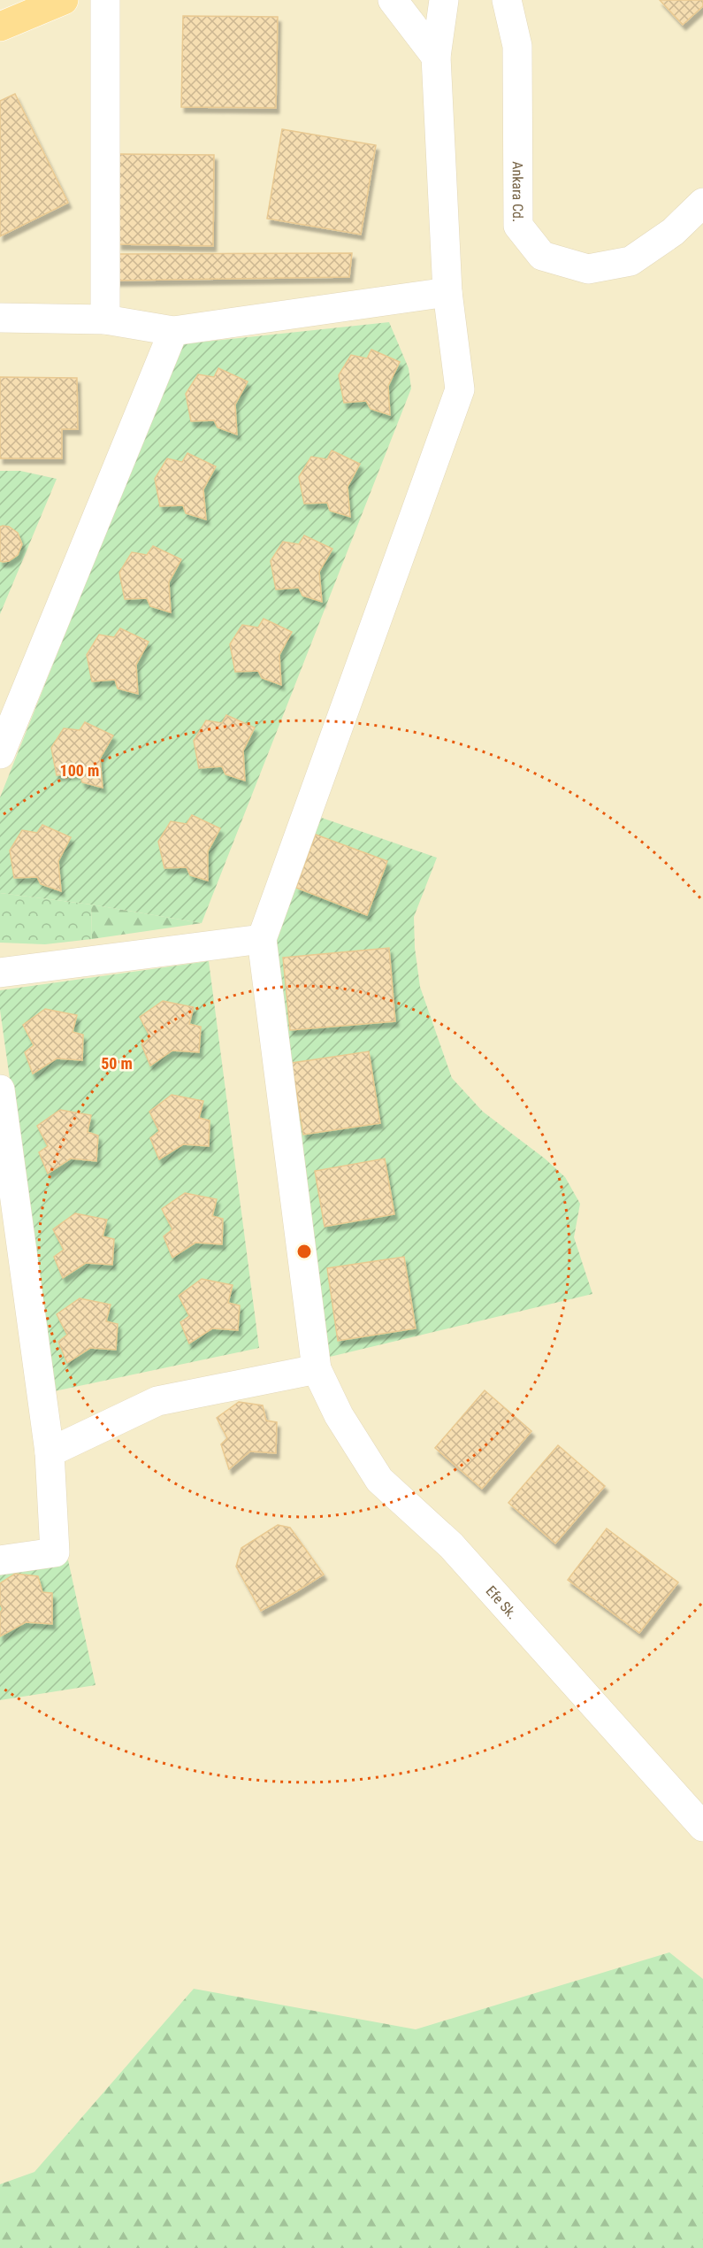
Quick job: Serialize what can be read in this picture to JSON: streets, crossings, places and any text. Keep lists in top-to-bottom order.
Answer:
{
  "streets": {
    "street": ["Ankara Cd.", "Efe Sk."]
  },
  "rings": ["100 m", "50 m"]
}
